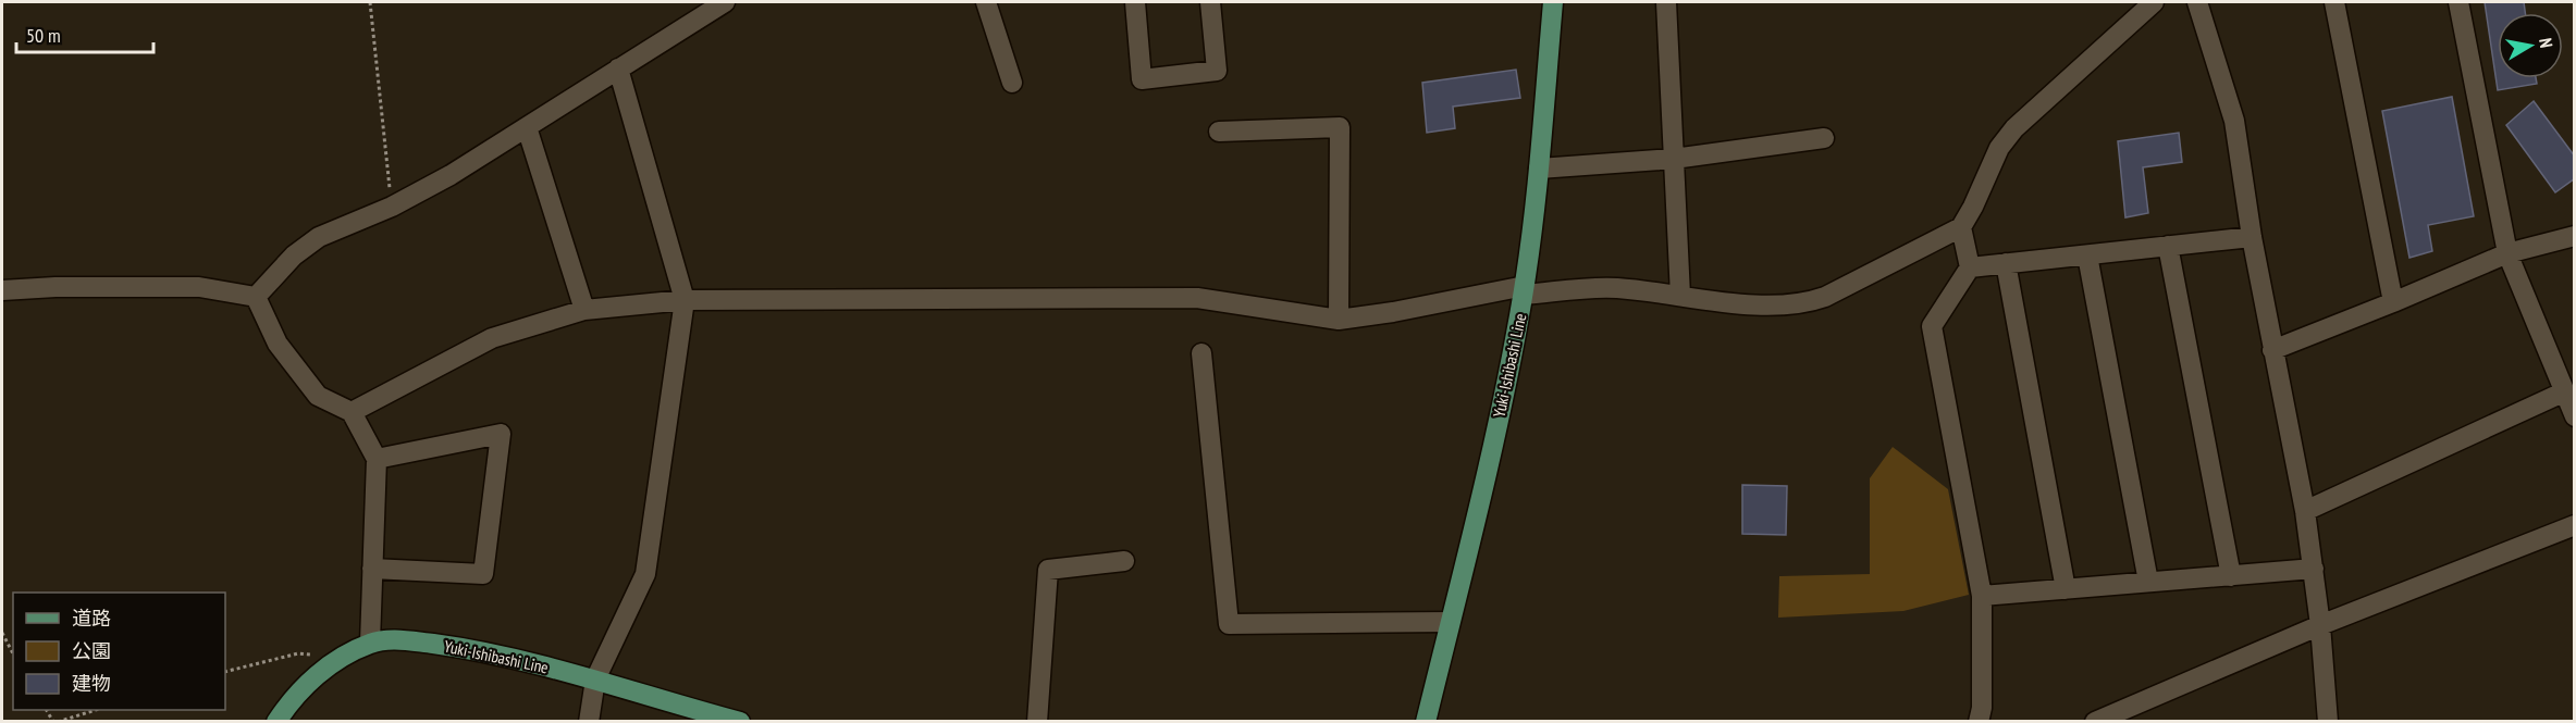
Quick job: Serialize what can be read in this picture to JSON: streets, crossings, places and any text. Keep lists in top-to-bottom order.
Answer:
{
  "streets": {
    "main road": ["Yuki-Ishibashi Line"]
  },
  "legend": ["道路", "公園", "建物"],
  "scale_bar": "50 m",
  "north": "right"
}
